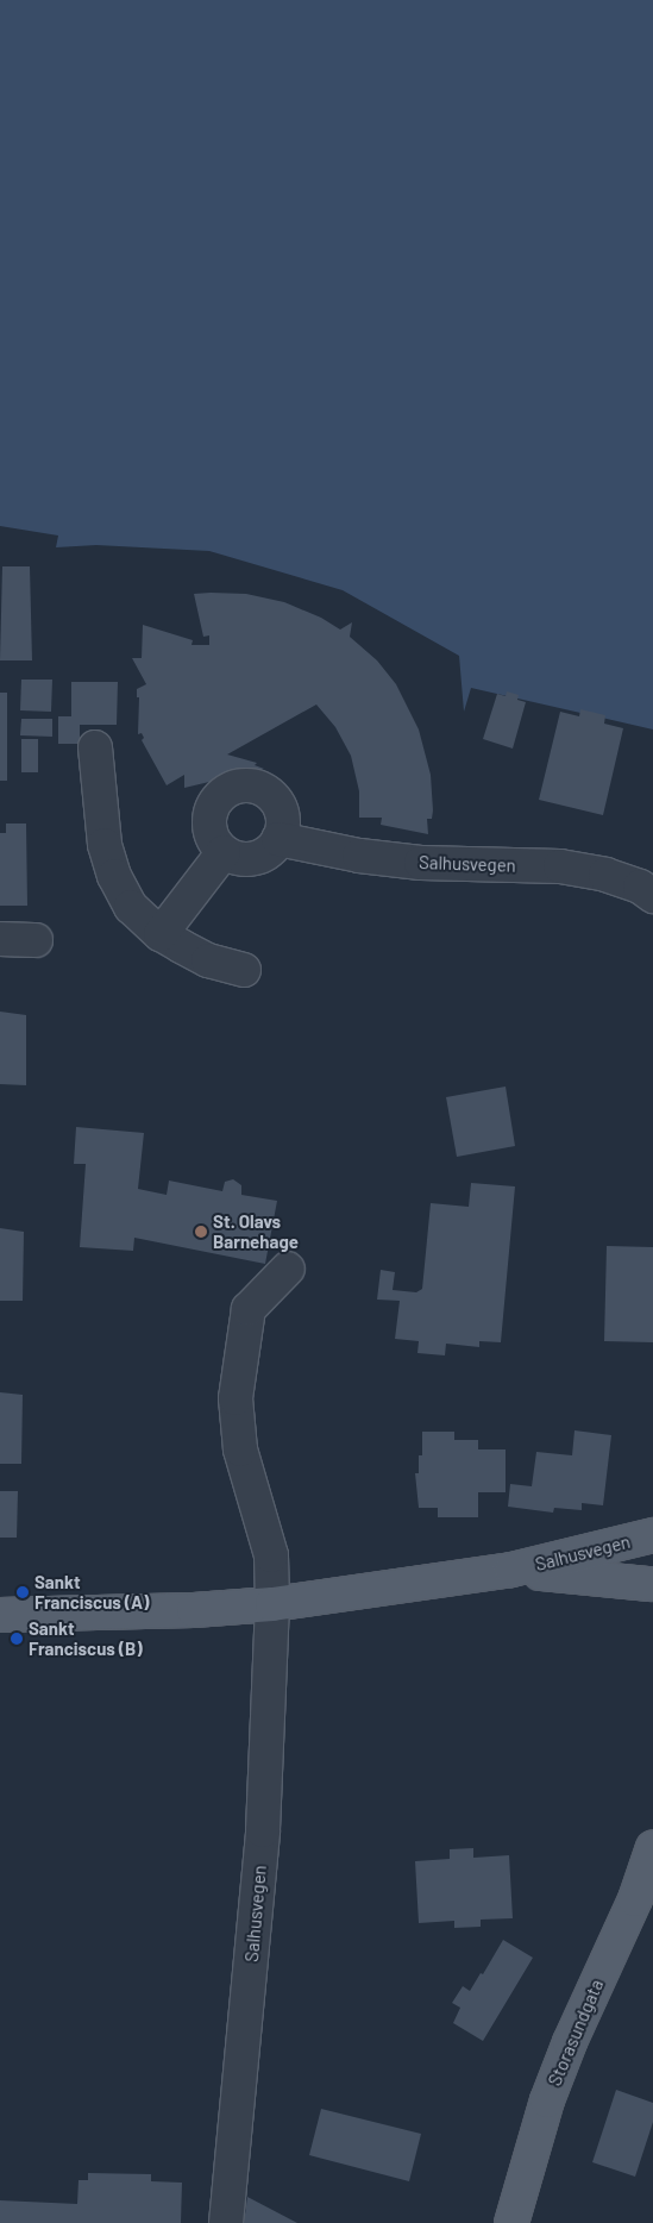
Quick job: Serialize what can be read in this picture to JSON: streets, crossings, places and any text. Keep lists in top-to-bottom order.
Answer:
{
  "streets": {
    "main road": ["Salhusvegen", "Storasundgata"]
  },
  "places": ["St. Olavs Barnehage", "Sankt Franciscus (A)", "Sankt Franciscus (B)"]
}
